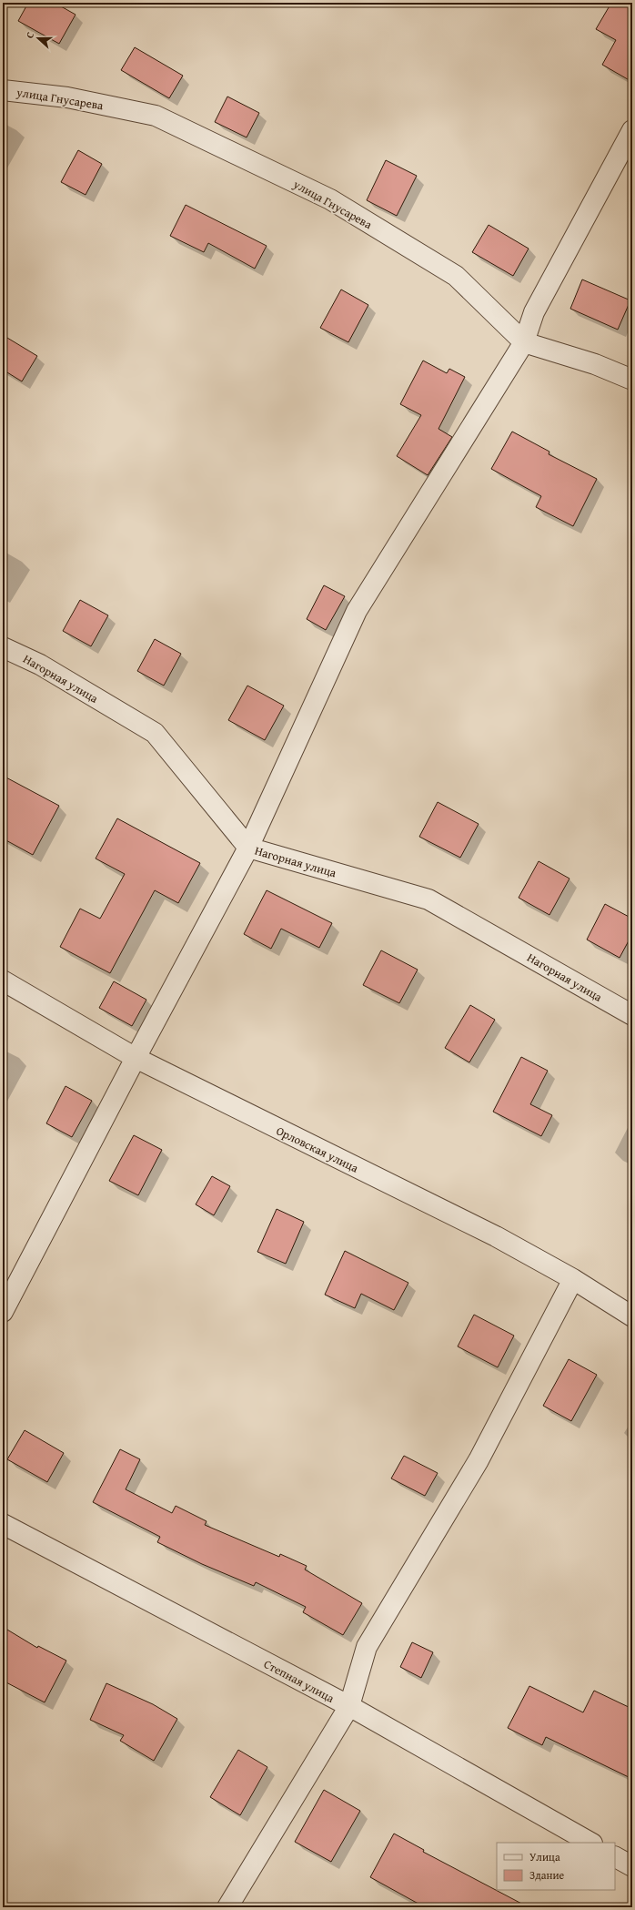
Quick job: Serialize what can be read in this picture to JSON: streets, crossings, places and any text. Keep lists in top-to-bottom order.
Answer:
{
  "streets": {
    "street": [
      "улица Гнусарева",
      "Нагорная улица",
      "Орловская улица",
      "Степная улица"
    ]
  },
  "legend": ["Улица", "Здание"],
  "north": "left"
}
